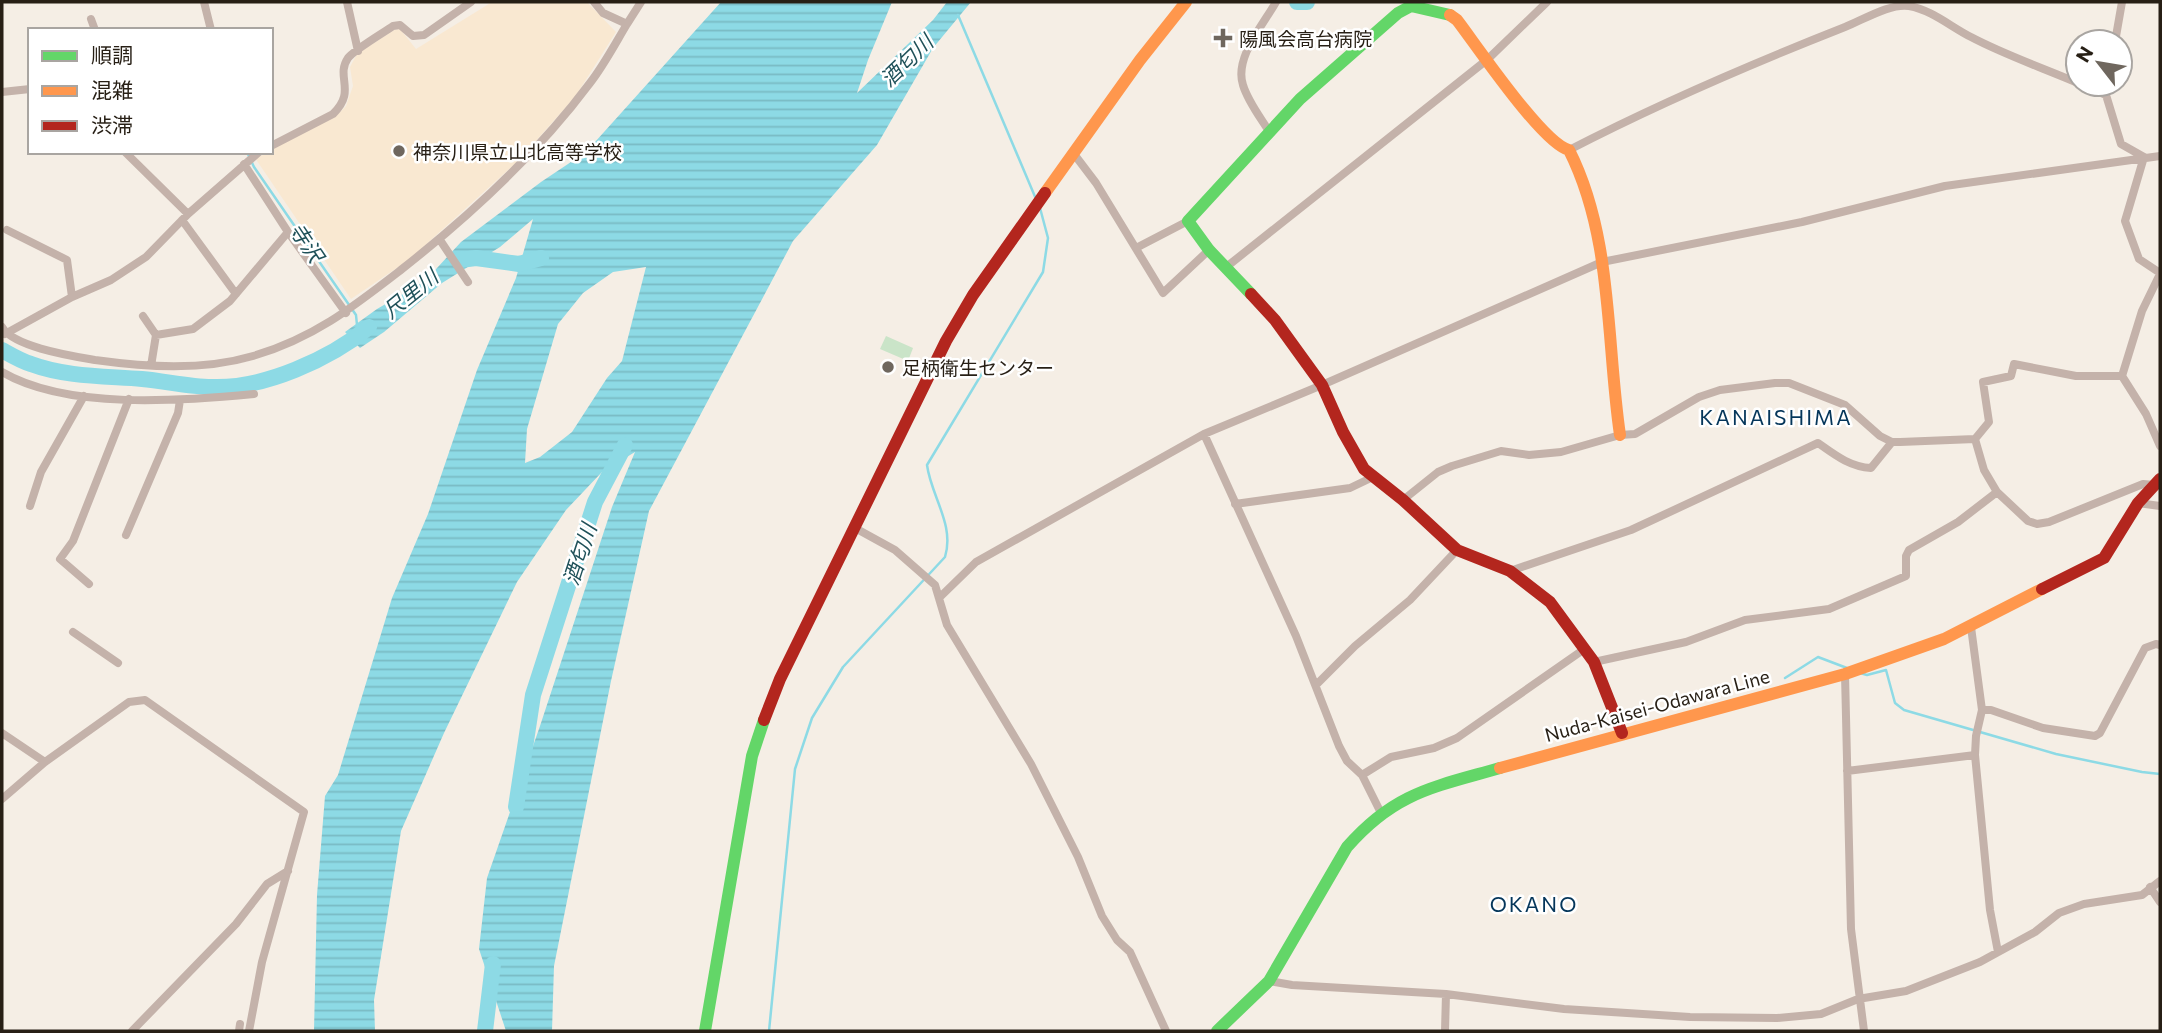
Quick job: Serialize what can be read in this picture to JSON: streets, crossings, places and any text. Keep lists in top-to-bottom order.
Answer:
{
  "streets": {
    "street": ["Nuda-Kaisei-Odawara Line"]
  },
  "districts": ["KANAISHIMA", "OKANO"],
  "water": ["酒匂川", "寺沢", "尺里川"],
  "places": {
    "health": ["陽風会高台病院"],
    "other": ["神奈川県立山北高等学校", "足柄衛生センター"]
  },
  "legend": ["順調", "混雑", "渋滞"],
  "north": "top left"
}
